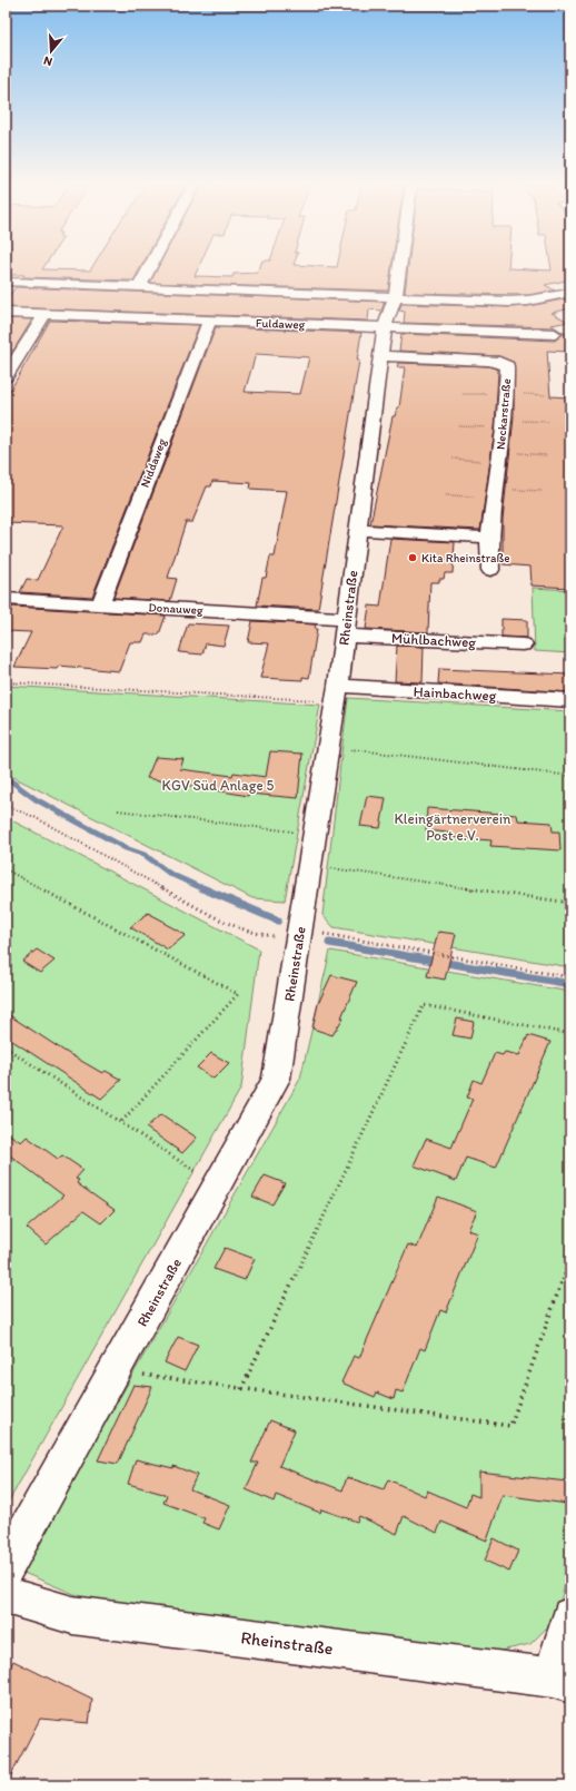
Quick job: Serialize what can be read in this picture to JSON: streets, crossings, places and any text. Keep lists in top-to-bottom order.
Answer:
{
  "streets": {
    "street": [
      "Fuldaweg",
      "Neckarstraße",
      "Niddaweg",
      "Rheinstraße",
      "Donauweg",
      "Mühlbachweg",
      "Hainbachweg"
    ]
  },
  "crossings": [
    ["Fuldaweg", "Niddaweg"],
    ["Fuldaweg", "Rheinstraße"],
    ["Neckarstraße", "Rheinstraße"],
    ["Niddaweg", "Donauweg"],
    ["Rheinstraße", "Donauweg"],
    ["Rheinstraße", "Mühlbachweg"],
    ["Rheinstraße", "Hainbachweg"],
    ["Donauweg", "Mühlbachweg"]
  ],
  "parks": ["KGV Süd Anlage 5", "Kleingärtnerverein Post e.V."],
  "places": ["Kita Rheinstraße"],
  "north": "bottom"
}
